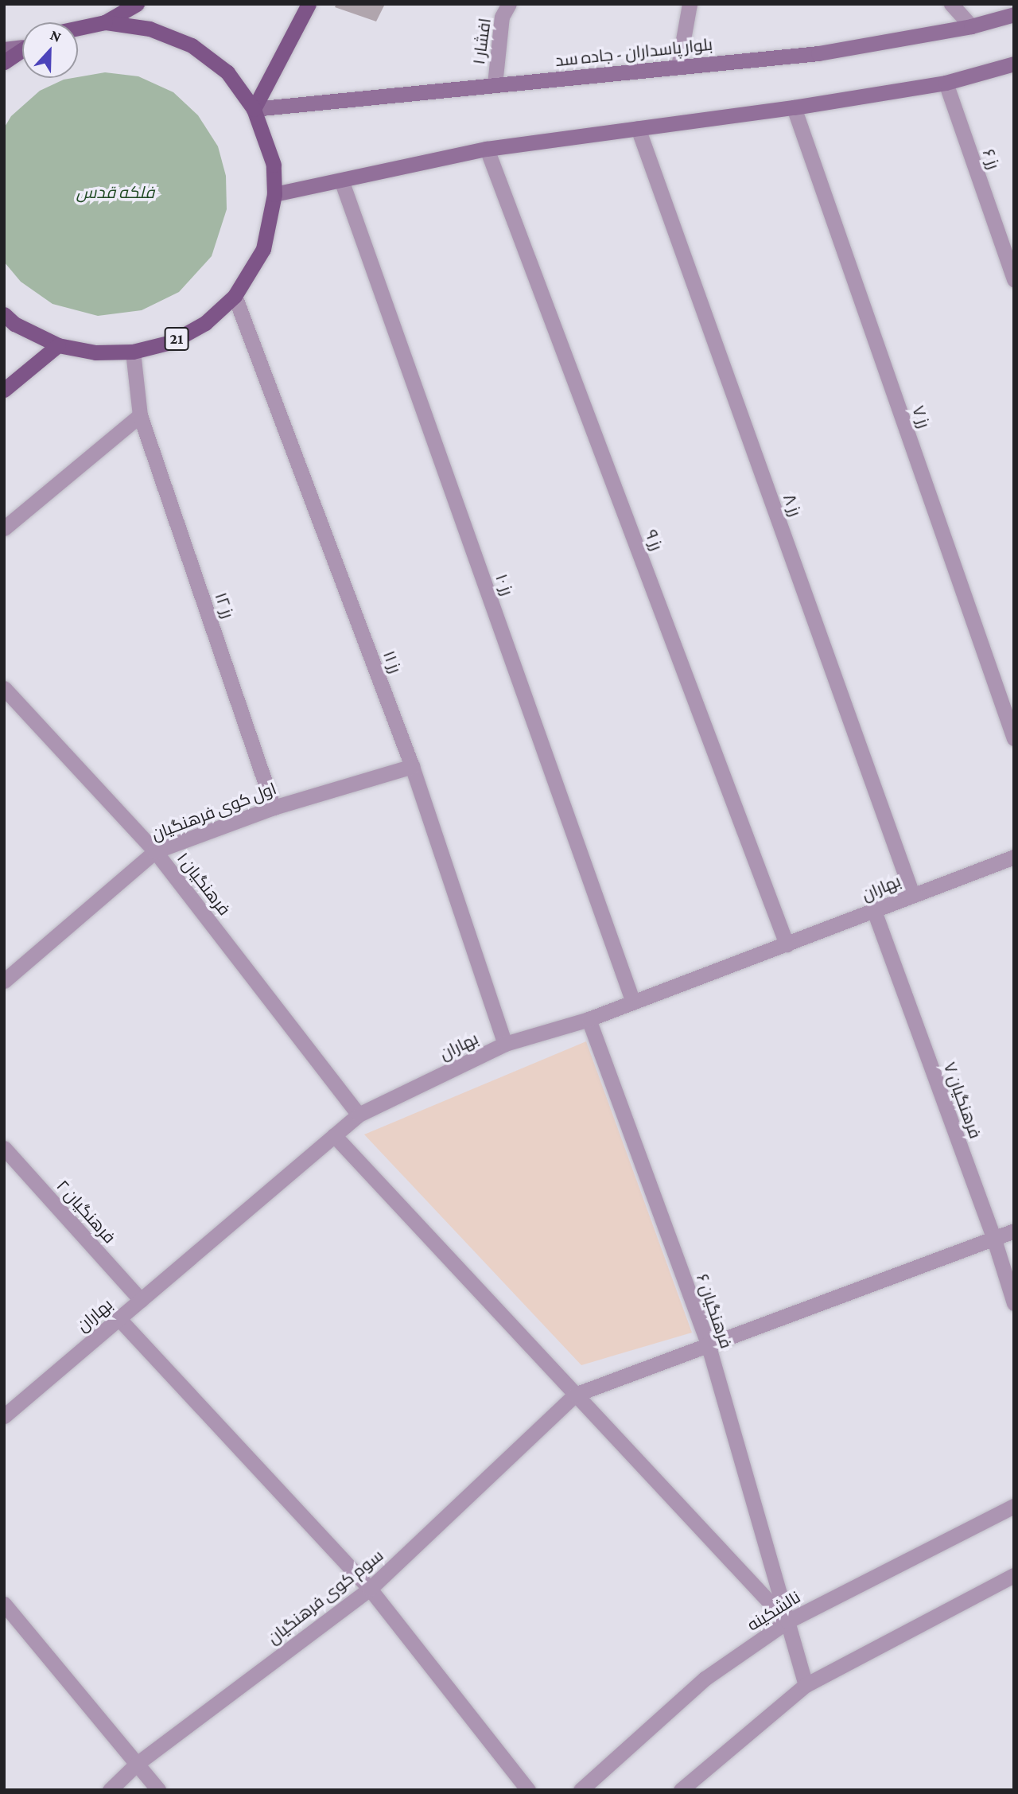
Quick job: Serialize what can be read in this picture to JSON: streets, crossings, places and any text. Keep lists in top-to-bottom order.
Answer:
{
  "streets": {
    "main road": ["بلوار پاسداران - جاده سد", "21"],
    "street": [
      "افشار ۱",
      "رز ۶",
      "رز ۷",
      "رز ۸",
      "رز ۹",
      "رز ۱۰",
      "رز ۱۲",
      "رز ۱۱",
      "اول کوی فرهنگیان",
      "فرهنگیان ۱",
      "بهاران",
      "فرهنگیان ۷",
      "فرهنگیان ۲",
      "فرهنگیان ۶",
      "سوم کوی فرهنگیان",
      "نالشکینه"
    ]
  },
  "crossings": [
    ["افشار ۱", "بلوار پاسداران - جاده سد"],
    ["بلوار پاسداران - جاده سد", "21"],
    ["21", "رز ۱۲"],
    ["21", "رز ۱۱"],
    ["رز ۸", "بهاران"],
    ["رز ۹", "بهاران"],
    ["رز ۱۰", "بهاران"],
    ["رز ۱۲", "اول کوی فرهنگیان"],
    ["رز ۱۱", "اول کوی فرهنگیان"],
    ["رز ۱۱", "بهاران"],
    ["اول کوی فرهنگیان", "فرهنگیان ۱"],
    ["فرهنگیان ۱", "بهاران"],
    ["بهاران", "فرهنگیان ۷"],
    ["بهاران", "فرهنگیان ۲"],
    ["بهاران", "فرهنگیان ۶"],
    ["فرهنگیان ۶", "نالشکینه"]
  ],
  "parks": ["فلکه قدس"],
  "north": "top"
}
